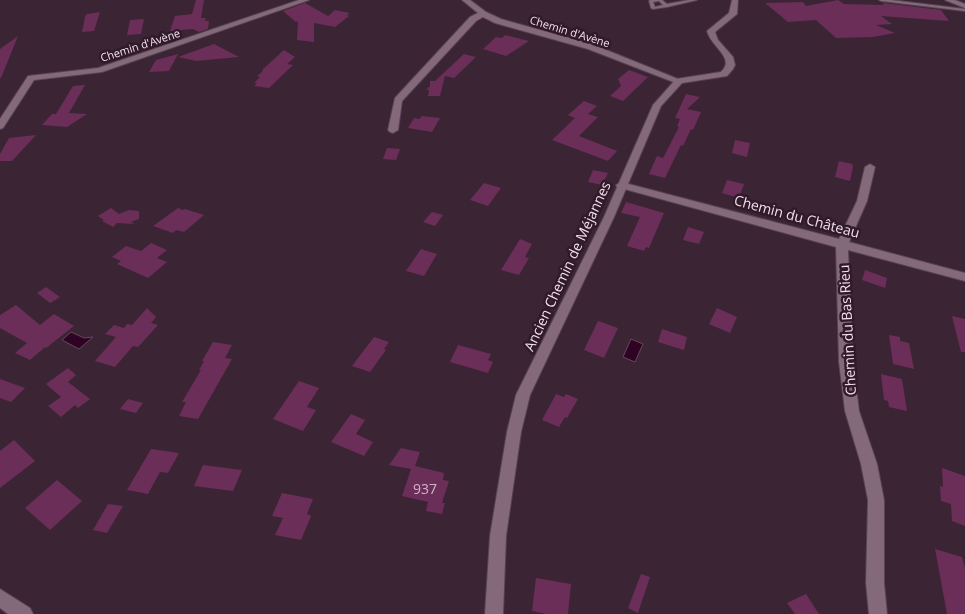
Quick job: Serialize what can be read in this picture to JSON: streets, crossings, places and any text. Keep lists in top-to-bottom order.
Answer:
{
  "streets": {
    "street": [
      "Chemin d'Avène",
      "Chemin du Château",
      "Ancien Chemin de Méjannes",
      "Chemin du Bas Rieu"
    ]
  },
  "crossings": [
    ["Chemin d'Avène", "Ancien Chemin de Méjannes"],
    ["Chemin du Château", "Ancien Chemin de Méjannes"],
    ["Chemin du Château", "Chemin du Bas Rieu"]
  ],
  "house_numbers": ["937"]
}
